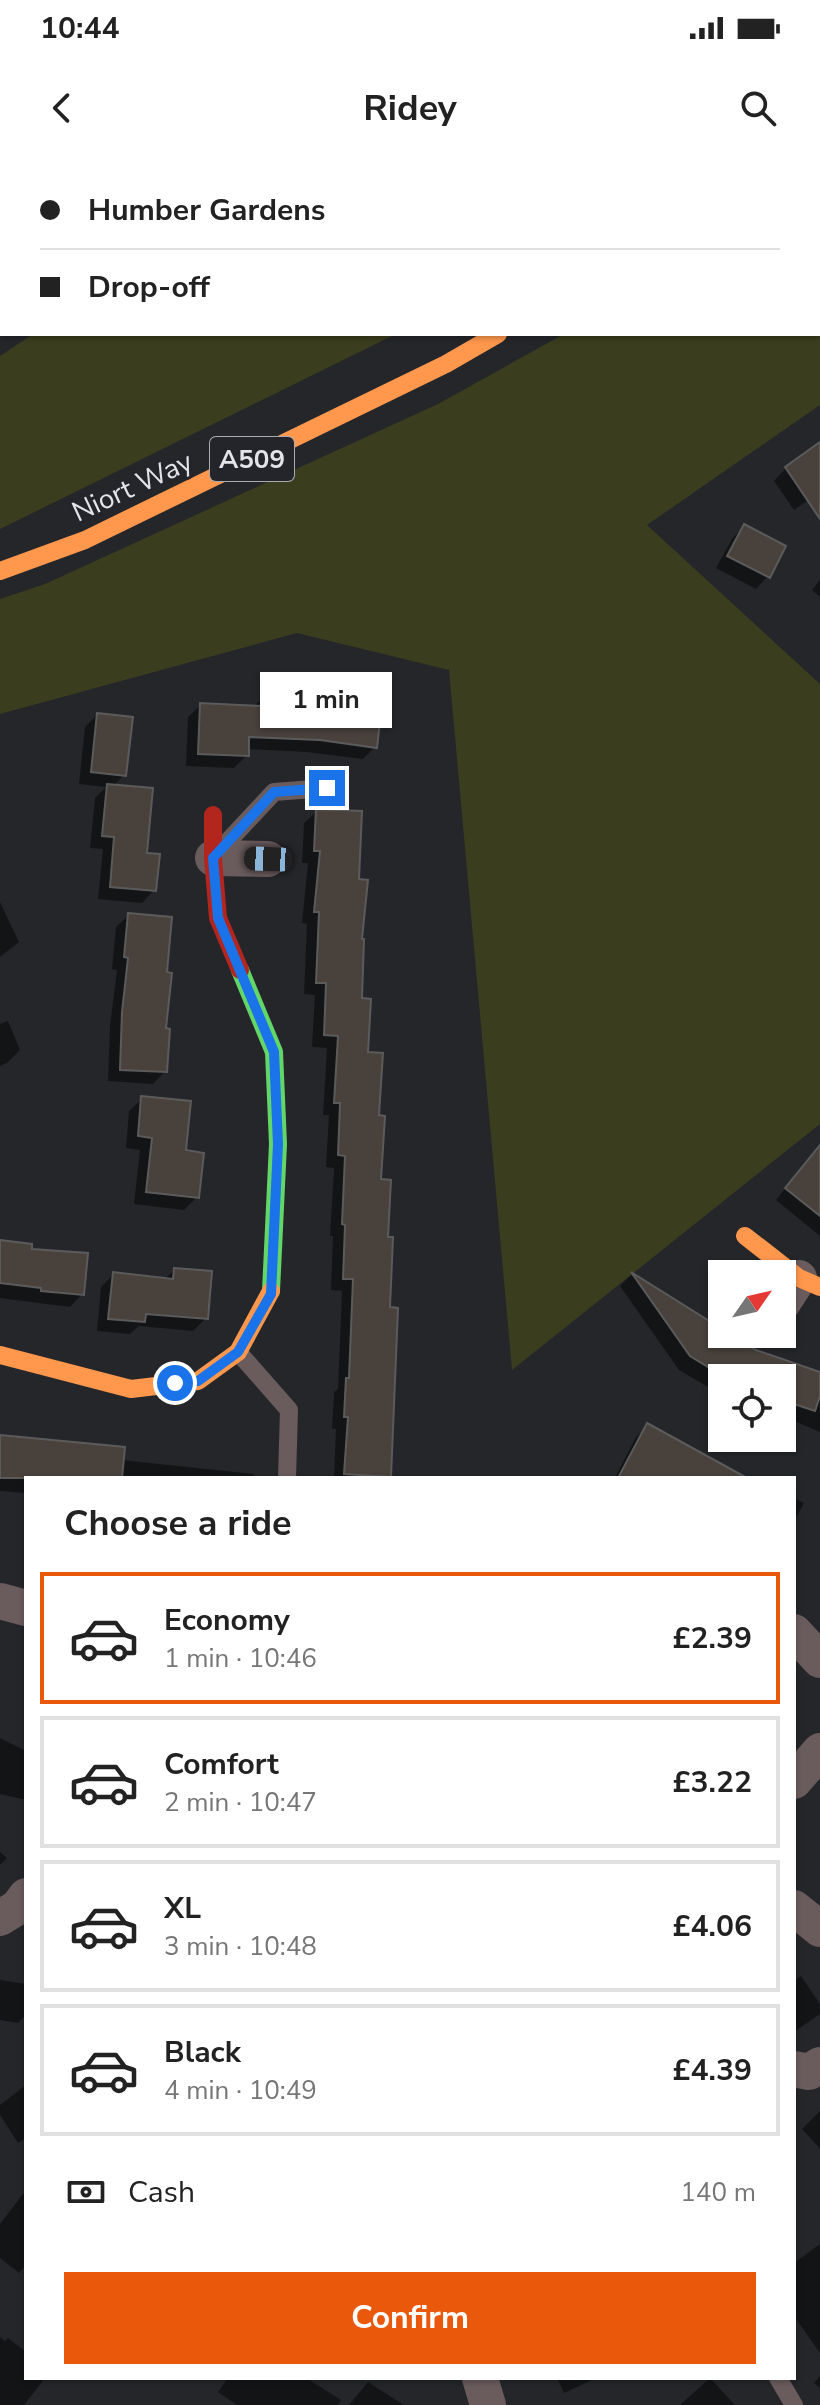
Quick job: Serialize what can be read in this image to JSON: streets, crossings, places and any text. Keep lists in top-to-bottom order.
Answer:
{
  "streets": {
    "main road": ["A509", "Niort Way"]
  },
  "north": "top right",
  "page": {
    "status": "10:44",
    "header": "Ridey",
    "banner": ["Humber Gardens", "Drop-off"],
    "bubble": "1 min",
    "heading": "Choose a ride",
    "list": [
      {
        "name": "Economy",
        "note": "1 min · 10:46",
        "value": "£2.39"
      },
      {
        "name": "Comfort",
        "note": "2 min · 10:47",
        "value": "£3.22"
      },
      {
        "name": "XL",
        "note": "3 min · 10:48",
        "value": "£4.06"
      },
      {
        "name": "Black",
        "note": "4 min · 10:49",
        "value": "£4.39"
      }
    ],
    "pay": ["Cash", "140 m"],
    "buttons": "Confirm"
  }
}
